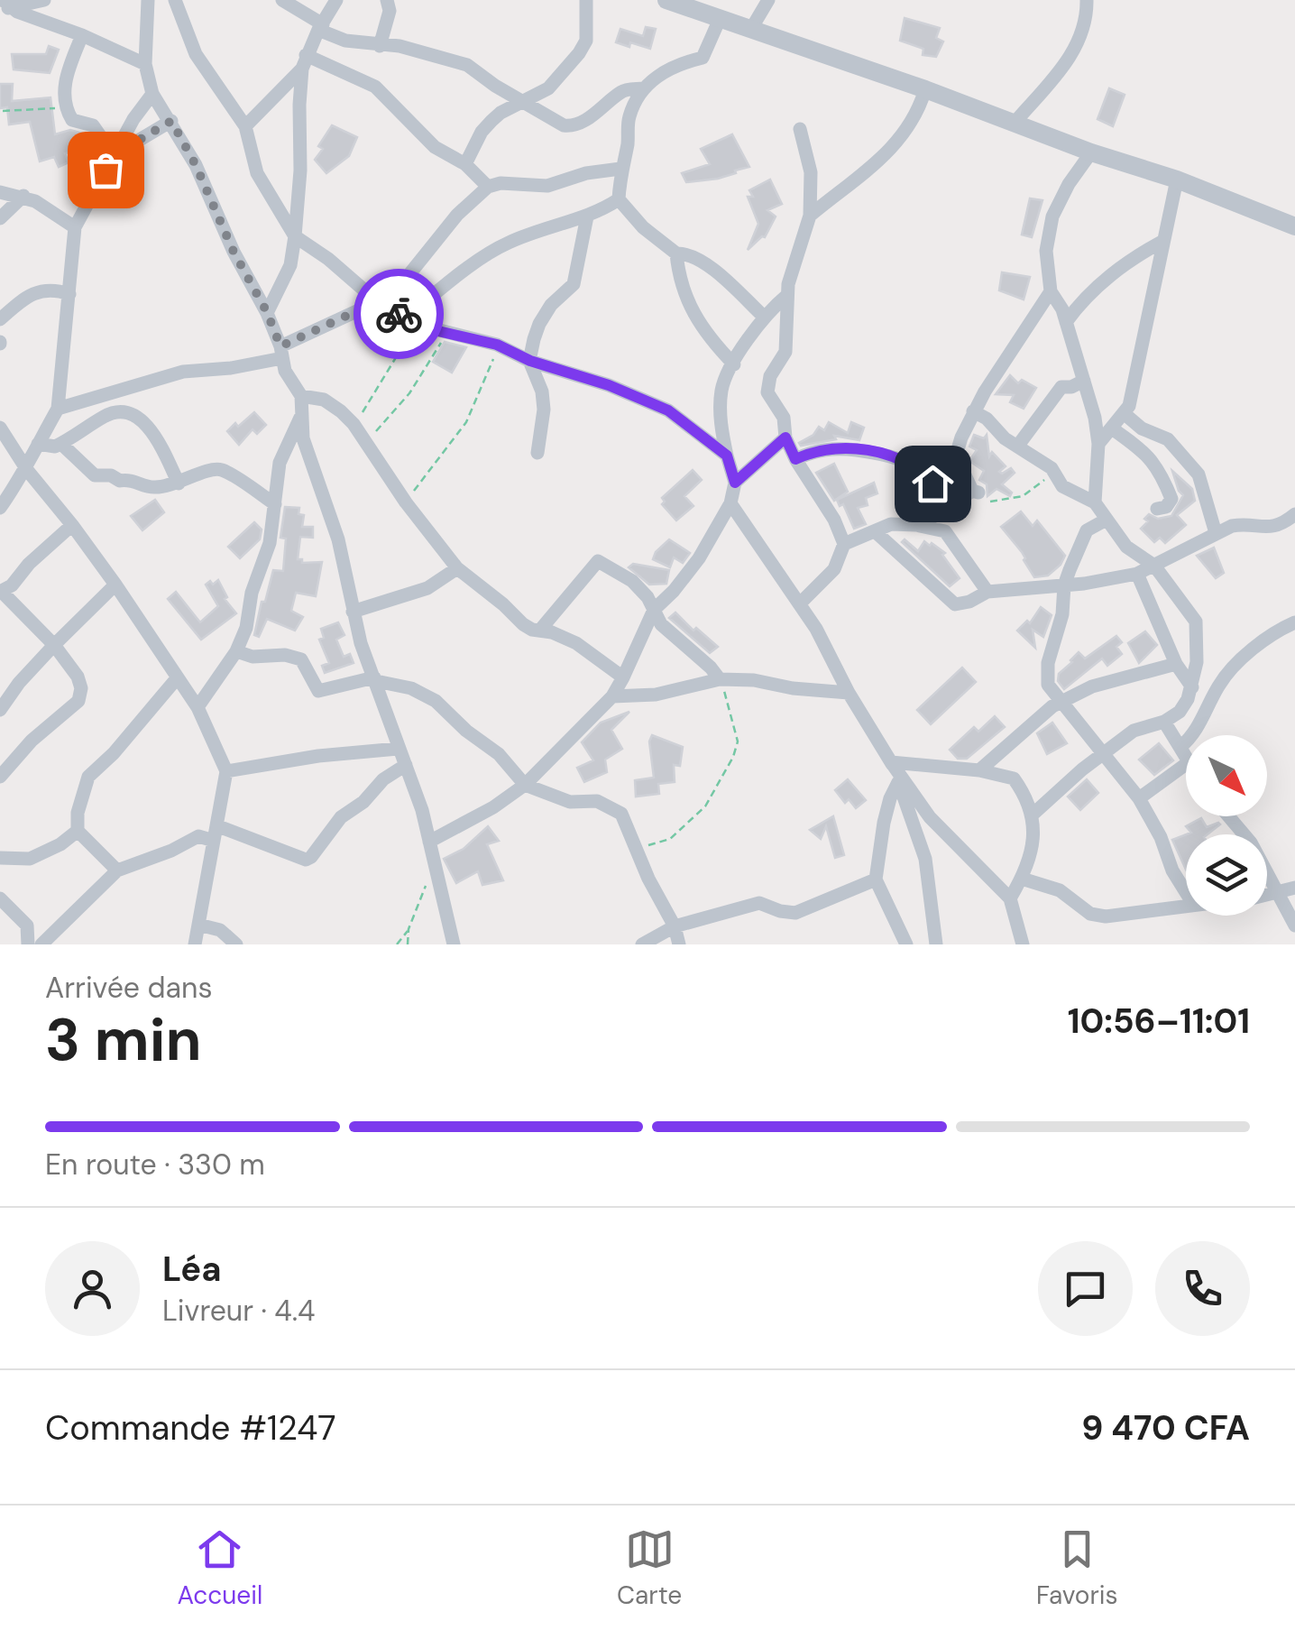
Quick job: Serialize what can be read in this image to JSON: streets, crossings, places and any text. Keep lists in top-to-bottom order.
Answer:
{
  "north": "bottom right",
  "page": {
    "heading": ["3 min", "Arrivée dans", "10:56–11:01"],
    "panel": [
      "Léa",
      "Livreur · 4.4",
      "Commande #1247",
      "9 470 CFA"
    ],
    "bar": "En route · 330 m",
    "tabs": ["Accueil", "Carte", "Favoris"]
  }
}
